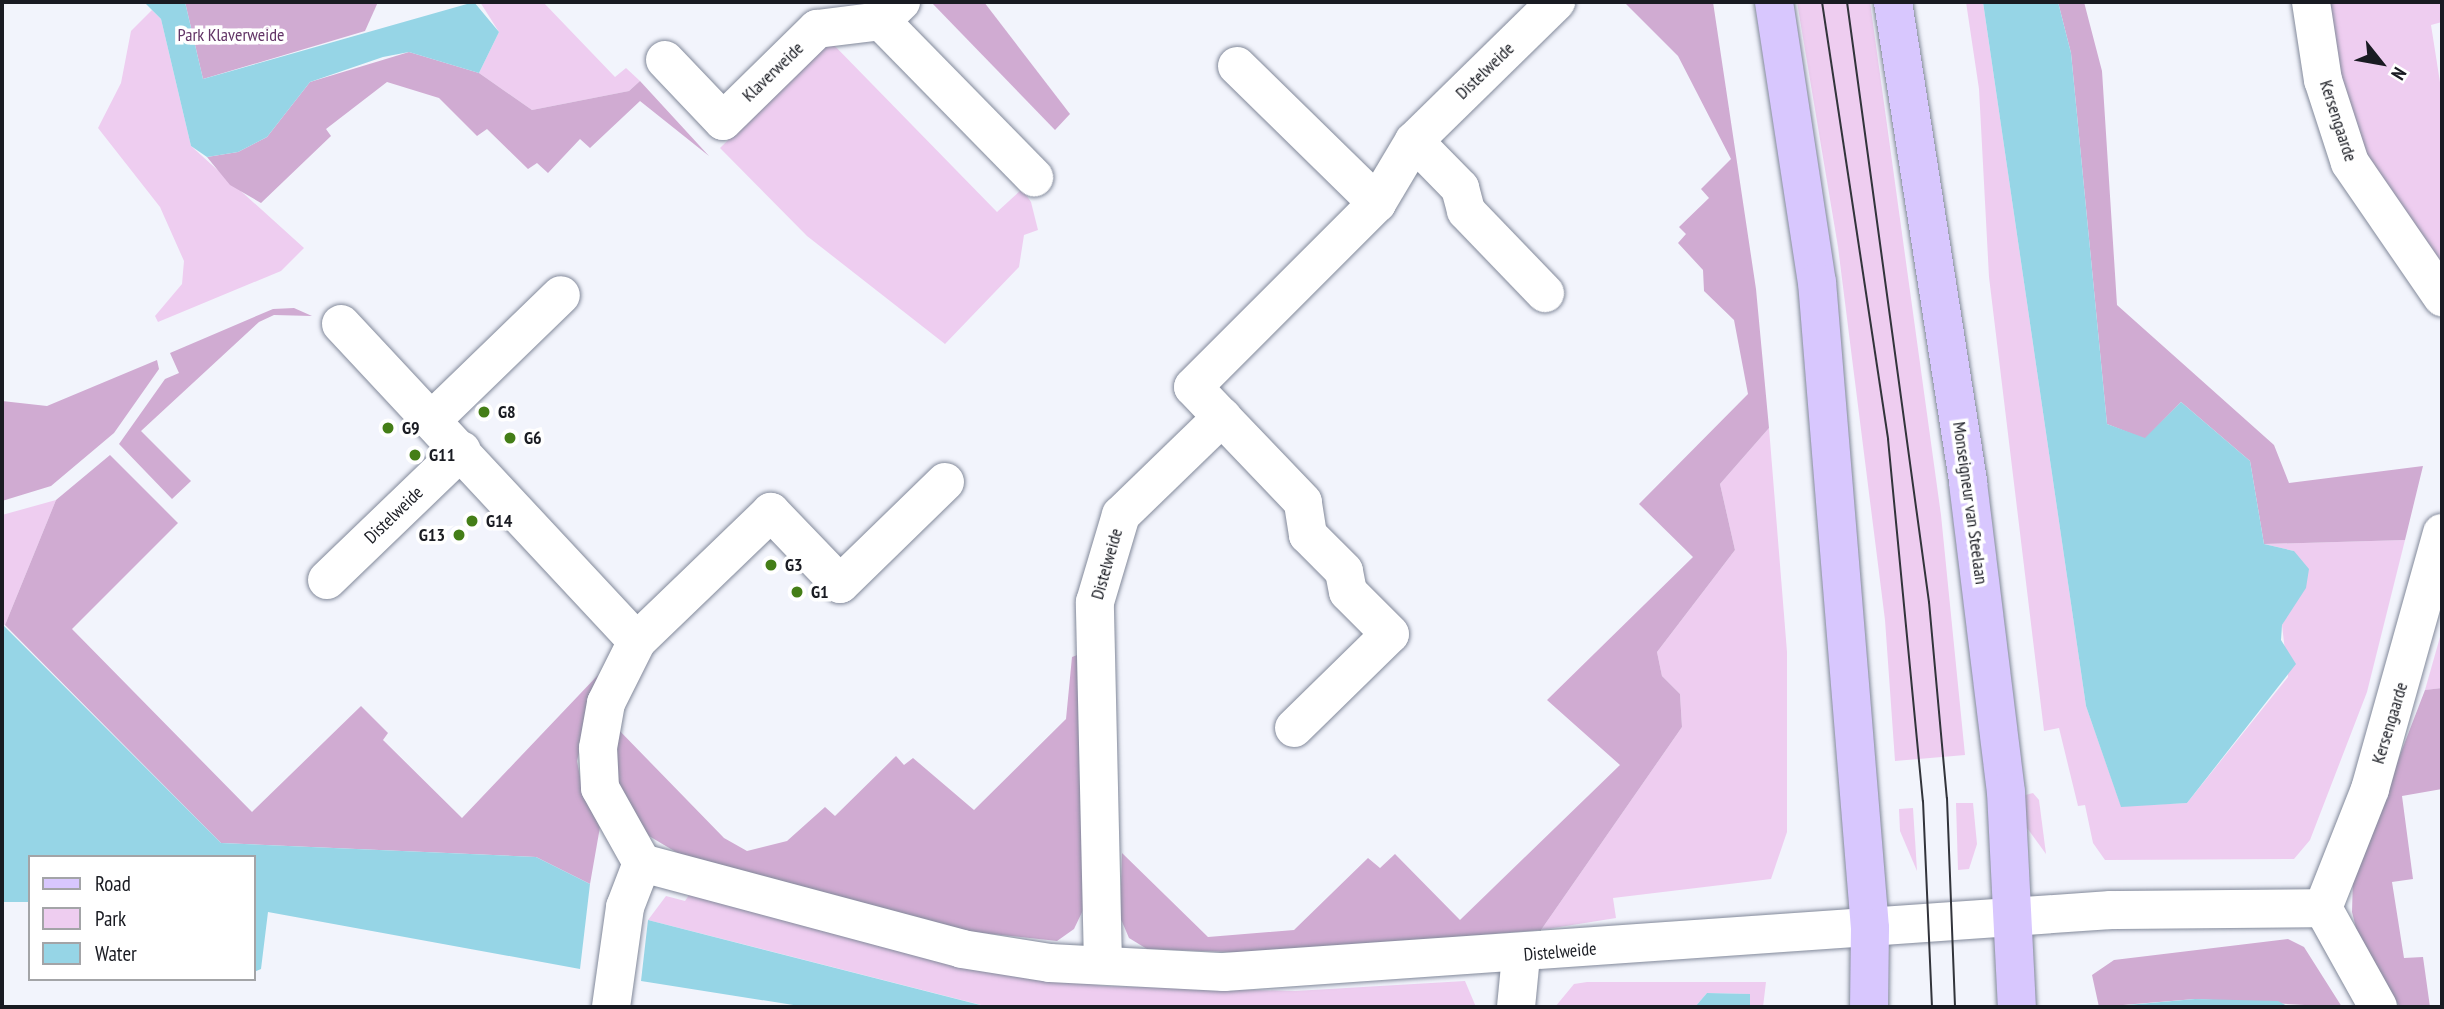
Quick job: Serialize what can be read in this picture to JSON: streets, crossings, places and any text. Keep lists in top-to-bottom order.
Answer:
{
  "streets": {
    "main road": ["Monseigneur van Steelaan"],
    "street": ["Distelweide", "Klaverweide", "Kersengaarde"]
  },
  "crossings": [
    ["Distelweide", "Monseigneur van Steelaan"]
  ],
  "parks": ["Park Klaverweide"],
  "places": [
    "G8",
    "G9",
    "G6",
    "G11",
    "G14",
    "G13",
    "G3",
    "G1"
  ],
  "legend": ["Road", "Park", "Water"],
  "north": "bottom right"
}
